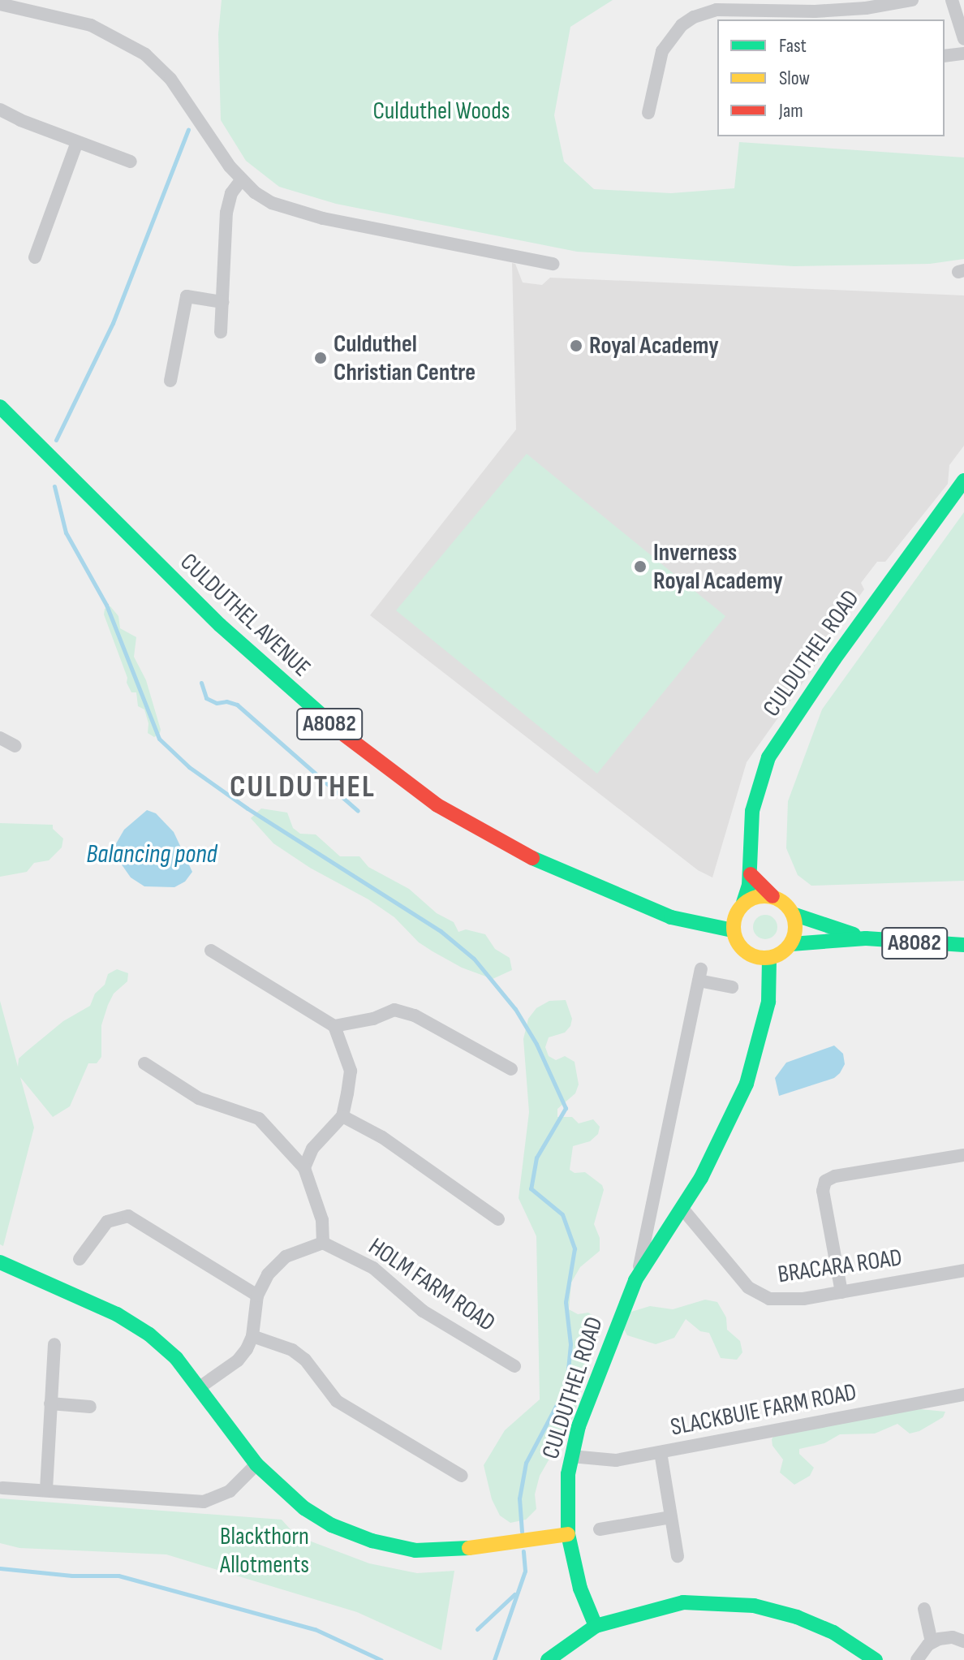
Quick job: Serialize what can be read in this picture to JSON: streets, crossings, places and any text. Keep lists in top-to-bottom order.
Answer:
{
  "streets": {
    "main road": ["CULDUTHEL AVENUE", "CULDUTHEL ROAD", "A8082"],
    "street": ["BRACARA ROAD", "HOLM FARM ROAD", "SLACKBUIE FARM ROAD"]
  },
  "crossings": [
    ["CULDUTHEL AVENUE", "CULDUTHEL ROAD"],
    ["CULDUTHEL AVENUE", "A8082"],
    ["CULDUTHEL ROAD", "A8082"],
    ["CULDUTHEL ROAD", "BRACARA ROAD"],
    ["CULDUTHEL ROAD", "SLACKBUIE FARM ROAD"]
  ],
  "districts": ["CULDUTHEL"],
  "water": ["Balancing pond"],
  "parks": ["Culduthel Woods", "Blackthorn Allotments"],
  "places": ["Royal Academy", "Culduthel Christian Centre", "Inverness Royal Academy"],
  "legend": ["Fast", "Slow", "Jam"]
}
